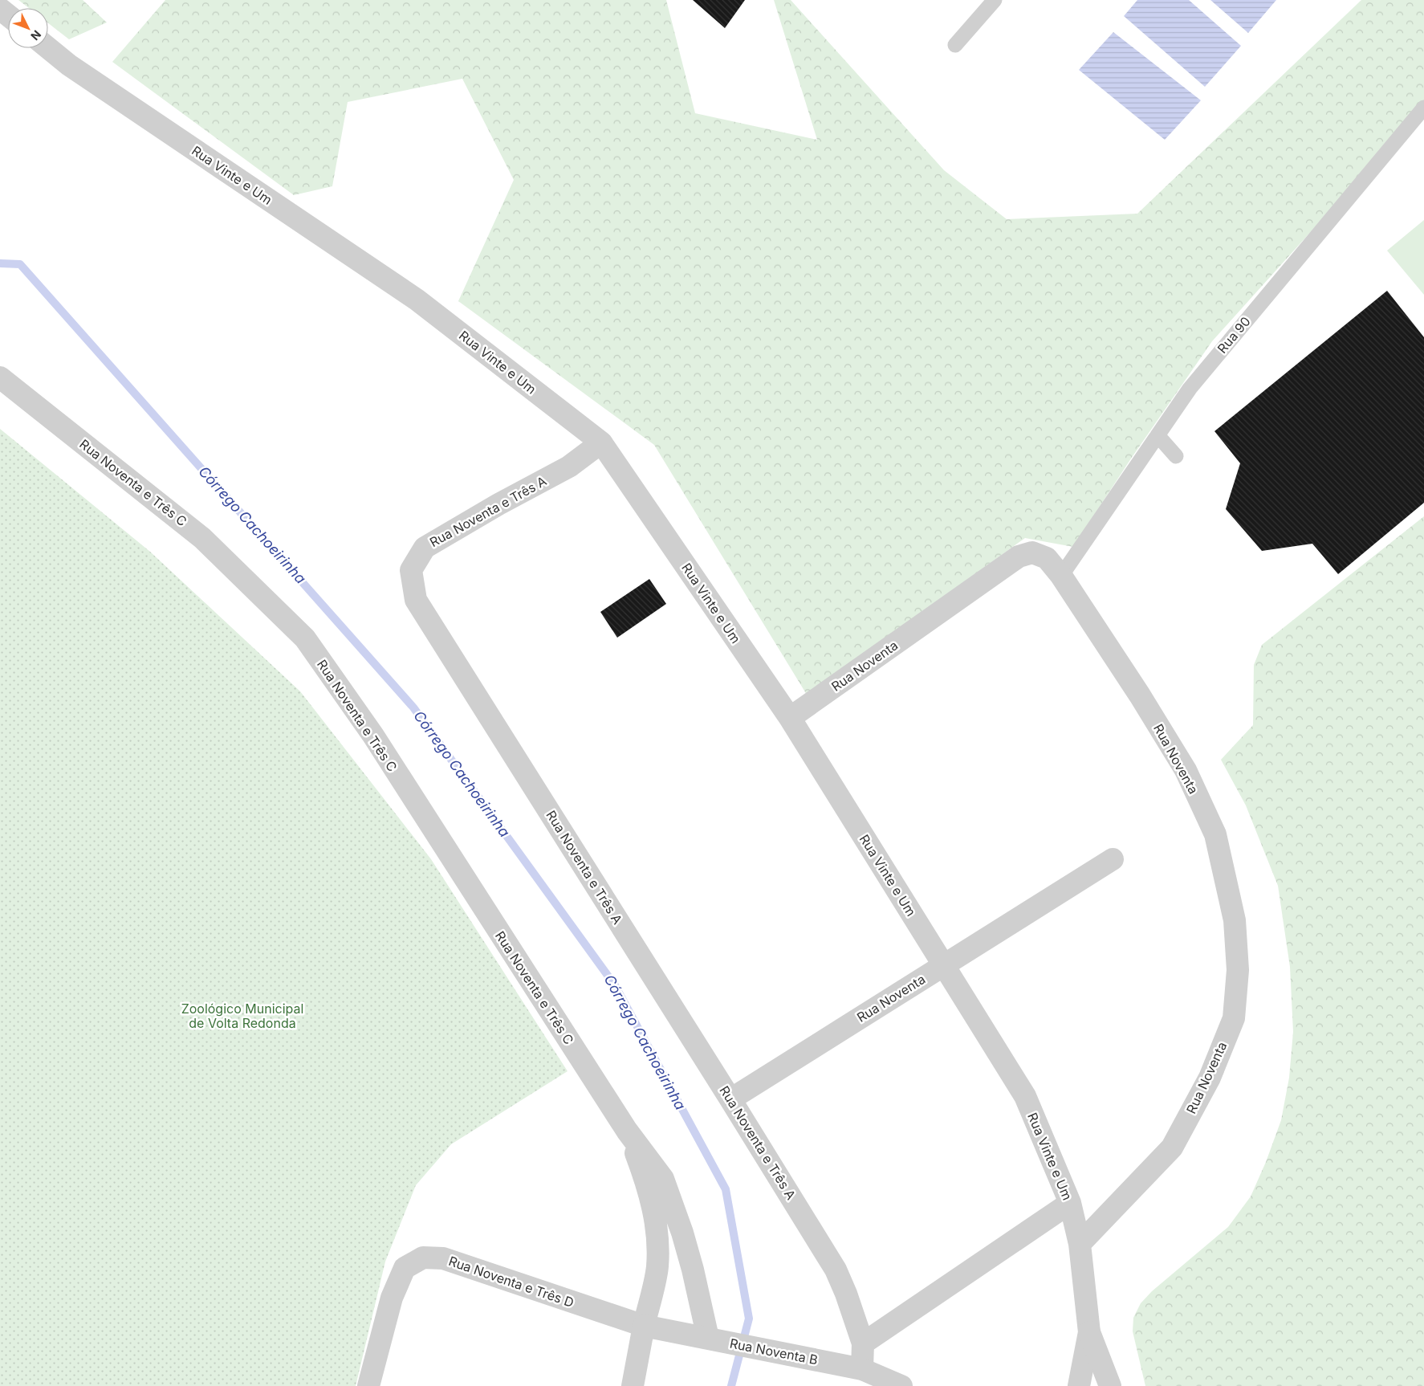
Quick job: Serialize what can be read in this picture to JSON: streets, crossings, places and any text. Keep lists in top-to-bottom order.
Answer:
{
  "streets": {
    "street": [
      "Rua Vinte e Um",
      "Rua Noventa e Três C",
      "Rua Noventa e Três A",
      "Rua Noventa",
      "Rua Noventa e Três D",
      "Rua Noventa B"
    ],
    "lane": ["Rua 90"]
  },
  "crossings": [
    ["Rua Vinte e Um", "Rua Noventa e Três A"],
    ["Rua Vinte e Um", "Rua Noventa"],
    ["Rua 90", "Rua Noventa"],
    ["Rua Noventa e Três C", "Rua Noventa e Três D"],
    ["Rua Noventa e Três C", "Rua Noventa B"],
    ["Rua Noventa e Três A", "Rua Noventa"],
    ["Rua Noventa e Três A", "Rua Noventa B"],
    ["Rua Noventa e Três D", "Rua Noventa B"]
  ],
  "water": ["Córrego Cachoeirinha"],
  "parks": ["Zoológico Municipal de Volta Redonda"],
  "north": "bottom right"
}
